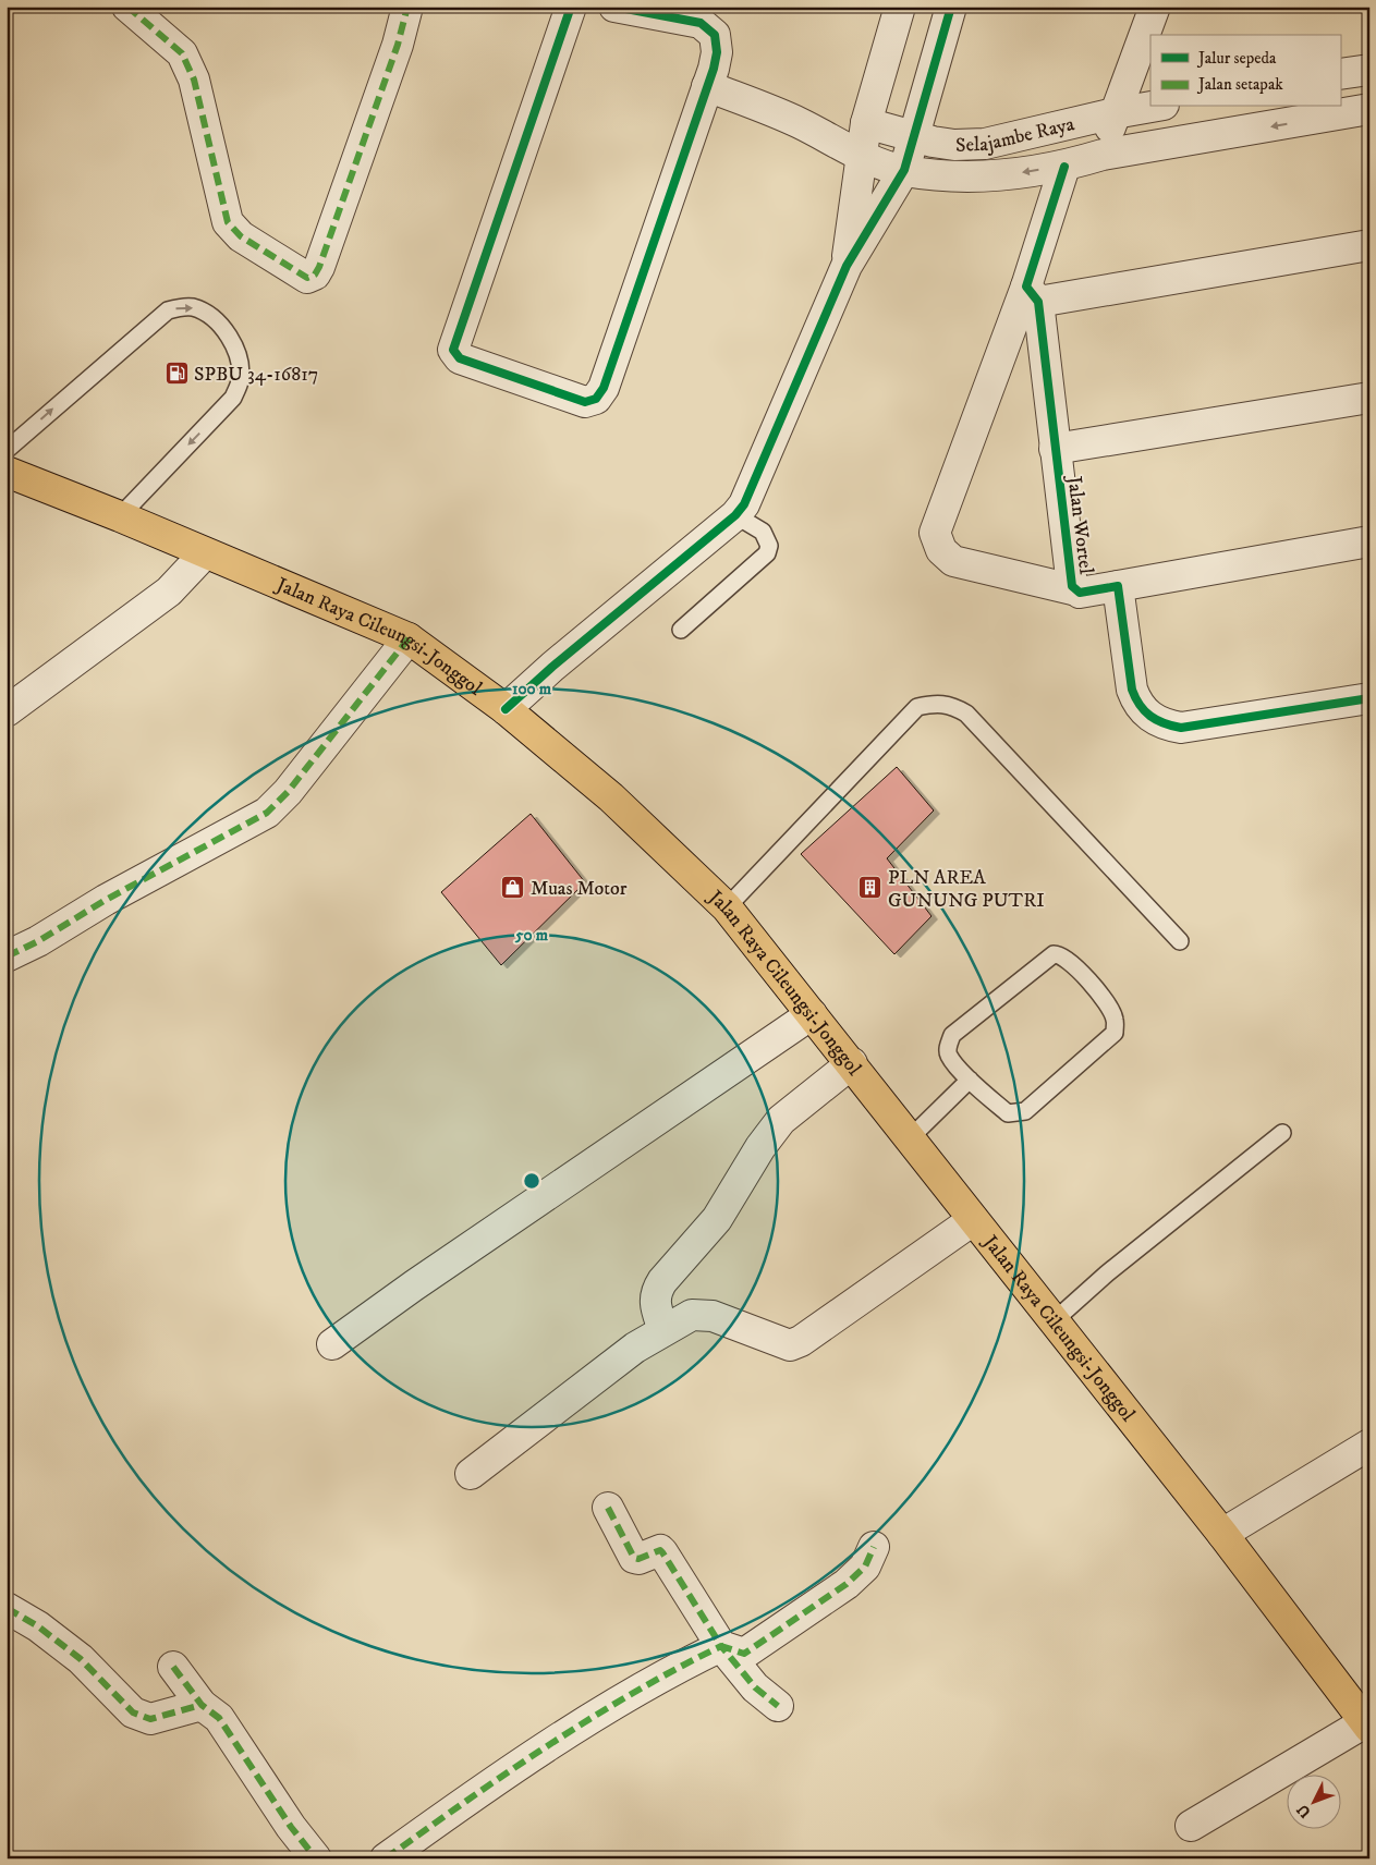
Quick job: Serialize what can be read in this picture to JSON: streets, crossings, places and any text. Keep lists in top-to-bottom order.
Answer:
{
  "streets": {
    "main road": ["Jalan Raya Cileungsi-Jonggol"],
    "street": ["Selajambe Raya", "Jalan Wortel"]
  },
  "places": {
    "fuel station": ["SPBU 34-16817"],
    "shop": ["Muas Motor"],
    "building": ["PLN AREA GUNUNG PUTRI"]
  },
  "legend": ["Jalur sepeda", "Jalan setapak"],
  "north": "bottom left",
  "rings": ["100 m", "50 m"]
}
